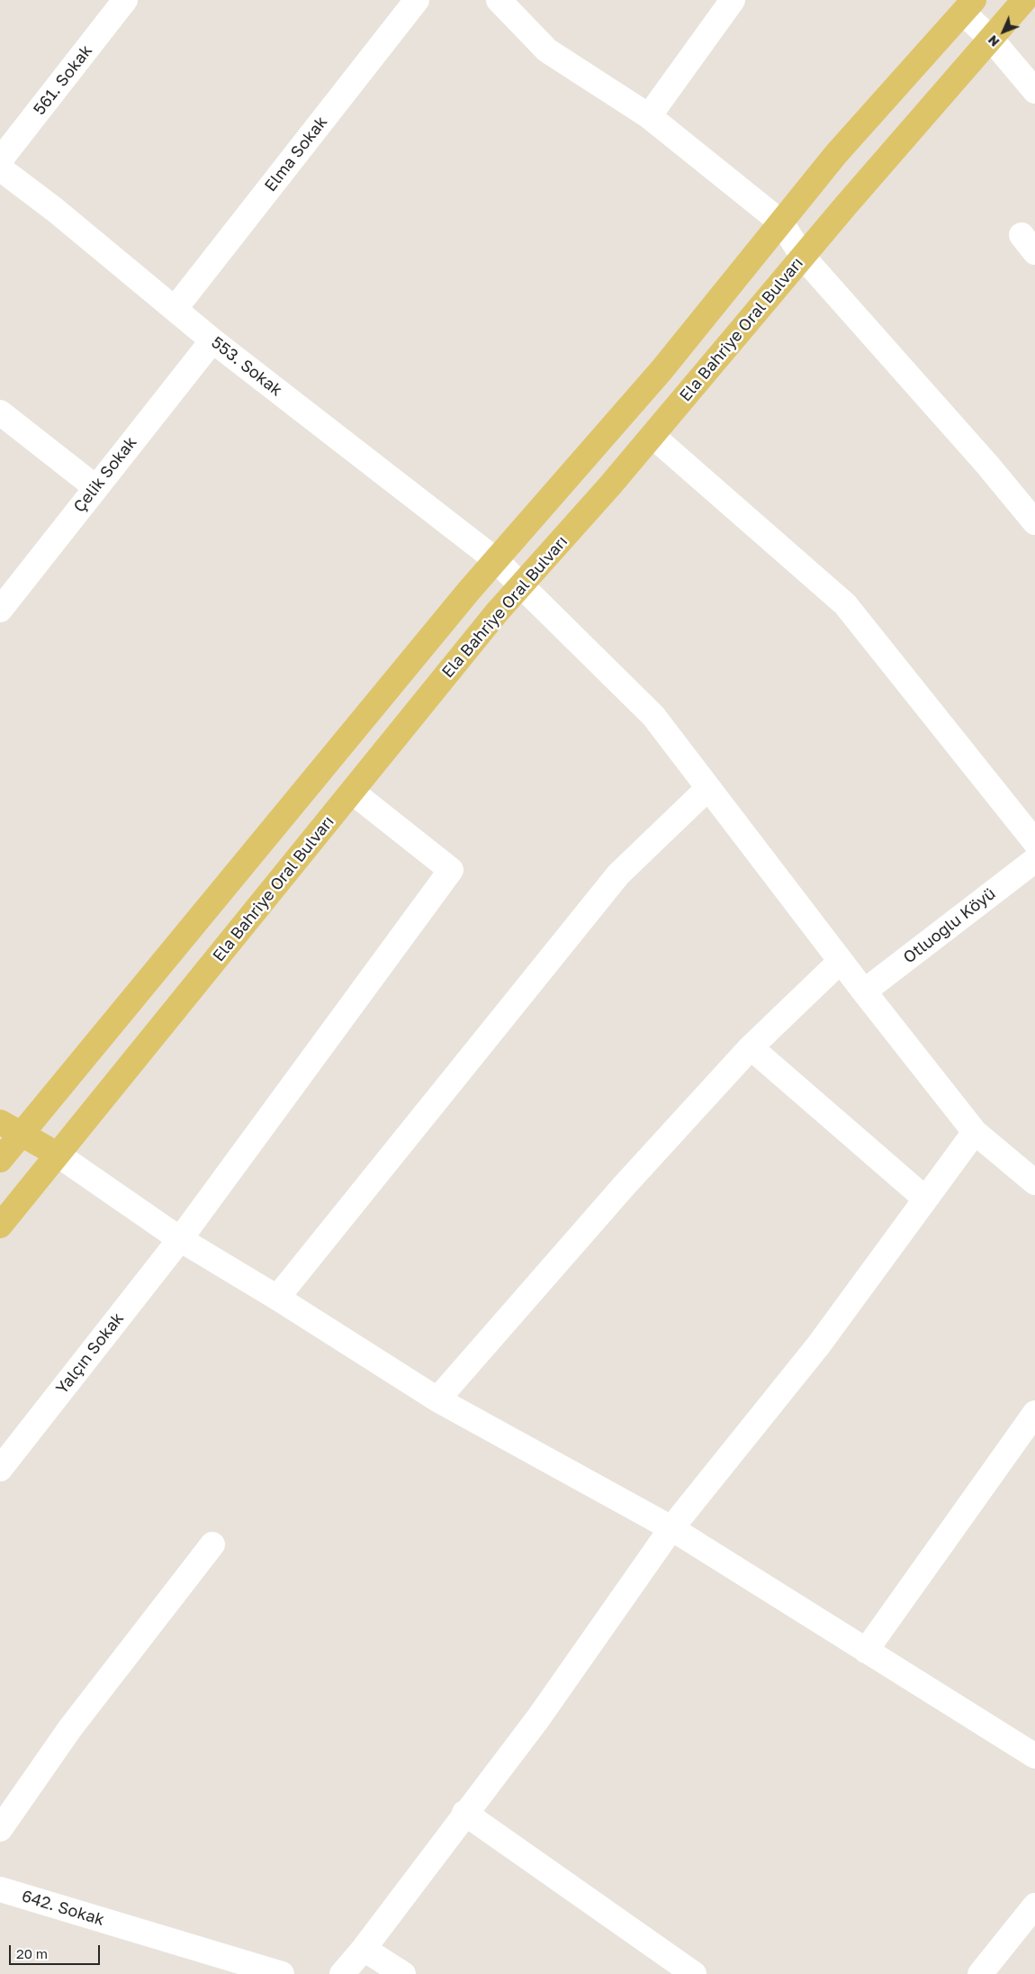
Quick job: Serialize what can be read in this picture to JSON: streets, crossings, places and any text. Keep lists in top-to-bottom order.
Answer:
{
  "streets": {
    "main road": ["Ela Bahriye Oral Bulvarı"],
    "street": [
      "561. Sokak",
      "Elma Sokak",
      "553. Sokak",
      "Çelik Sokak",
      "Otluoğlu Köyü",
      "Yalçın Sokak",
      "642. Sokak"
    ]
  },
  "crossings": [
    ["Elma Sokak", "553. Sokak"],
    ["Ela Bahriye Oral Bulvarı", "553. Sokak"],
    ["Ela Bahriye Oral Bulvarı", "Yalçın Sokak"],
    ["553. Sokak", "Çelik Sokak"],
    ["553. Sokak", "Otluoğlu Köyü"]
  ],
  "scale_bar": "20 m",
  "north": "bottom left"
}
